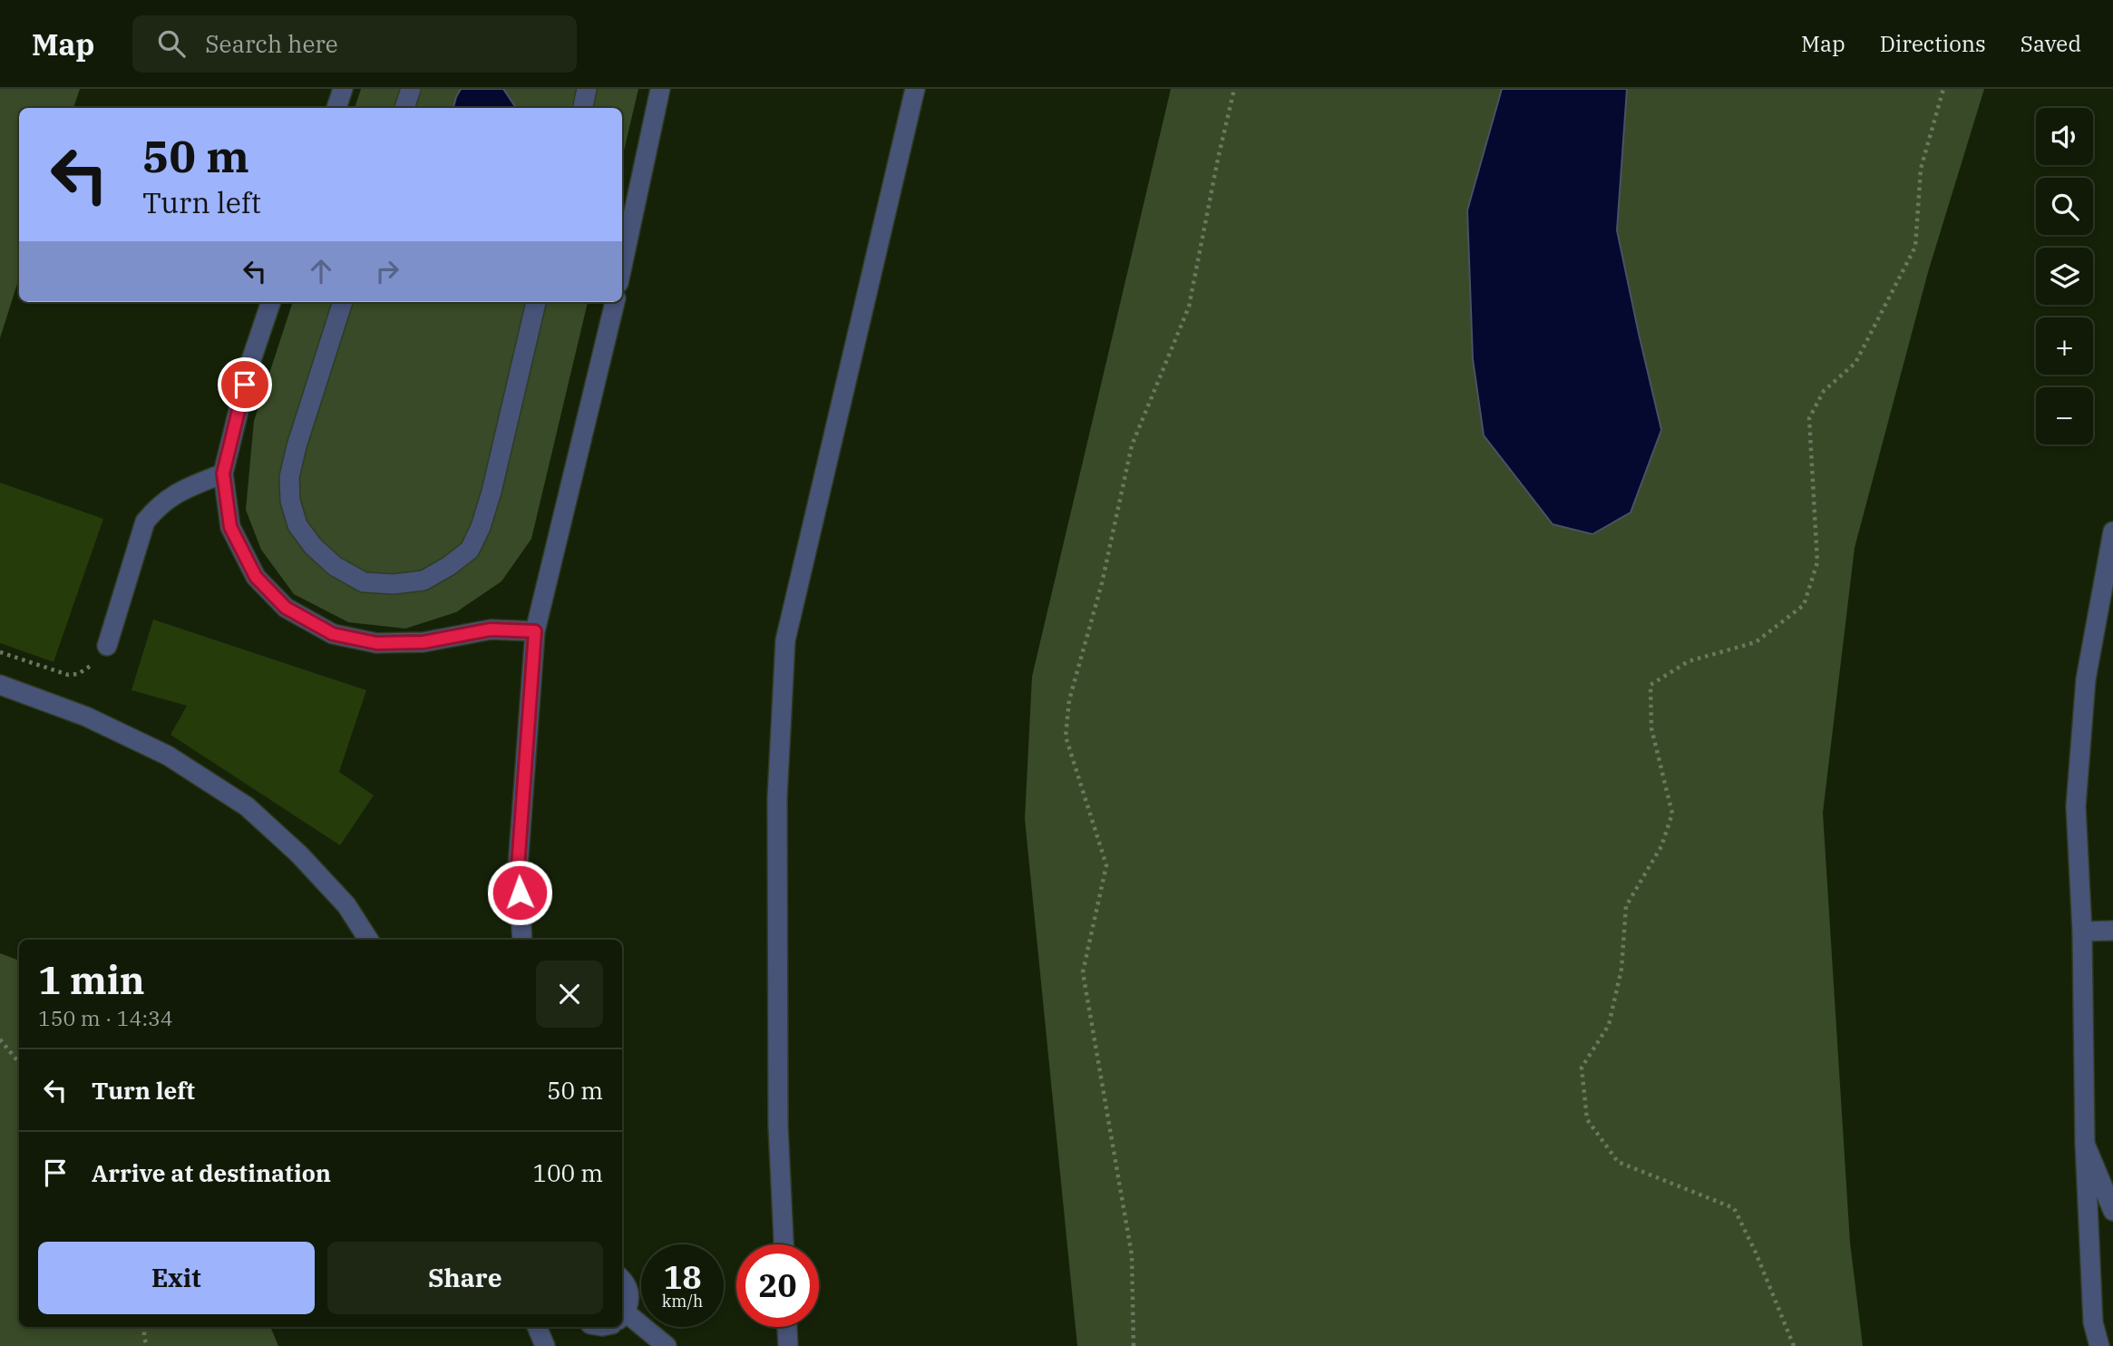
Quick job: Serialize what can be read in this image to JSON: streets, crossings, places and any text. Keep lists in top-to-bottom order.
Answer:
{
  "page": {
    "header": "Map",
    "search": "Search here",
    "nav": ["Map", "Directions", "Saved"],
    "map_buttons": ["+", "−"],
    "turn": ["50 m", "Turn left"],
    "heading": ["1 min", "150 m · 14:34"],
    "list": [
      {
        "name": "Turn left",
        "value": "50 m"
      },
      {
        "name": "Arrive at destination",
        "value": "100 m"
      }
    ],
    "buttons": ["Exit", "Share"],
    "speed": "18 km/h",
    "limit": "20"
  }
}
